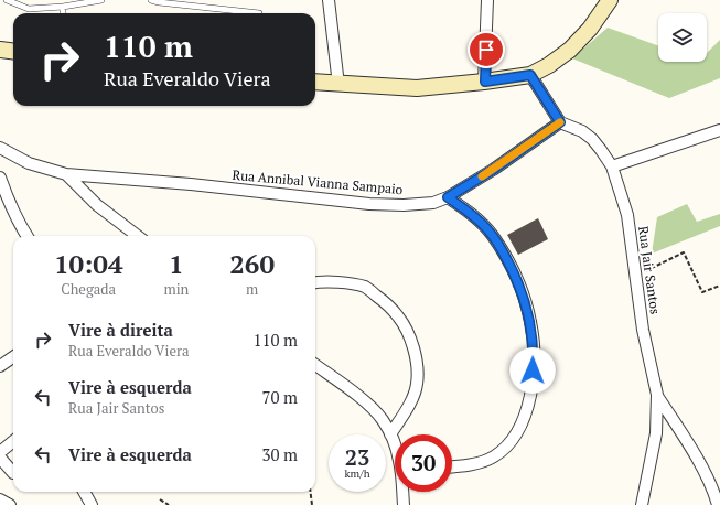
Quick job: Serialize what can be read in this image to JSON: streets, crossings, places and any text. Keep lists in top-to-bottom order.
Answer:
{
  "streets": {
    "street": ["Rua Annibal Vianna Sampaio", "Rua Jair Santos"]
  },
  "crossings": [
    ["Rua Annibal Vianna Sampaio", "Rua Jair Santos"]
  ],
  "page": {
    "turn": ["110 m", "Rua Everaldo Viera"],
    "eta": [
      "10:04",
      "Chegada",
      "1",
      "min",
      "260",
      "m"
    ],
    "list": [
      {
        "name": "Vire à direita",
        "note": "Rua Everaldo Viera",
        "value": "110 m"
      },
      {
        "name": "Vire à esquerda",
        "note": "Rua Jair Santos",
        "value": "70 m"
      },
      {
        "name": "Vire à esquerda",
        "value": "30 m"
      }
    ],
    "speed": "23 km/h",
    "limit": "30"
  }
}
